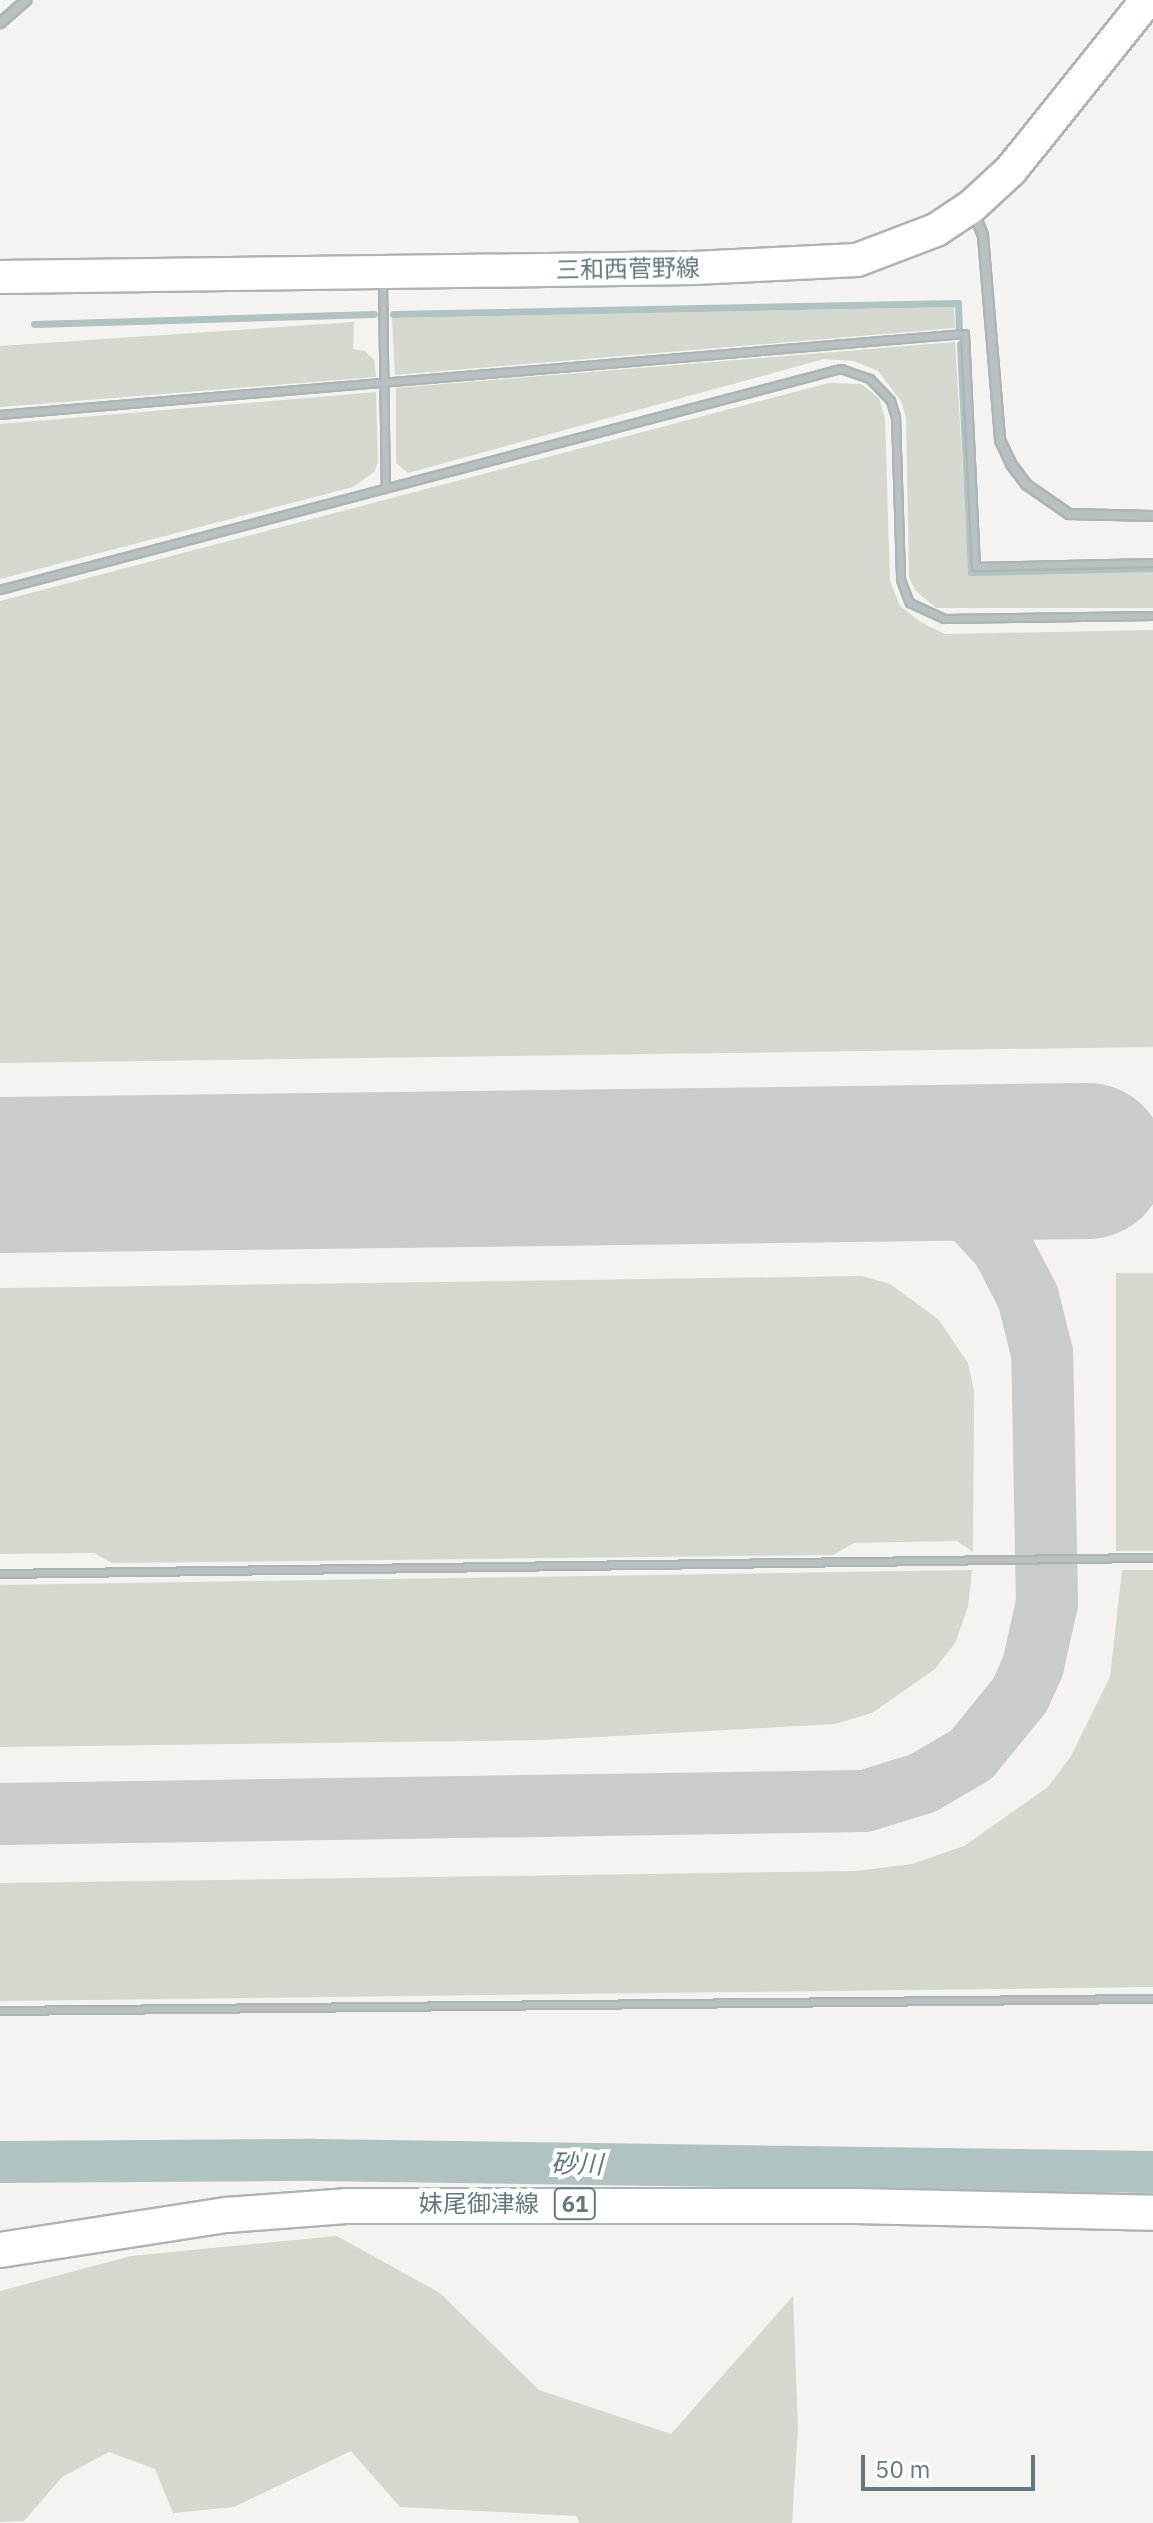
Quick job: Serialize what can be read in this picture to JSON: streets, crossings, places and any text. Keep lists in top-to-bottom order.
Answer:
{
  "streets": {
    "main road": ["三和西菅野線", "妹尾御津線", "61"]
  },
  "water": ["砂川"],
  "scale_bar": "50 m"
}
